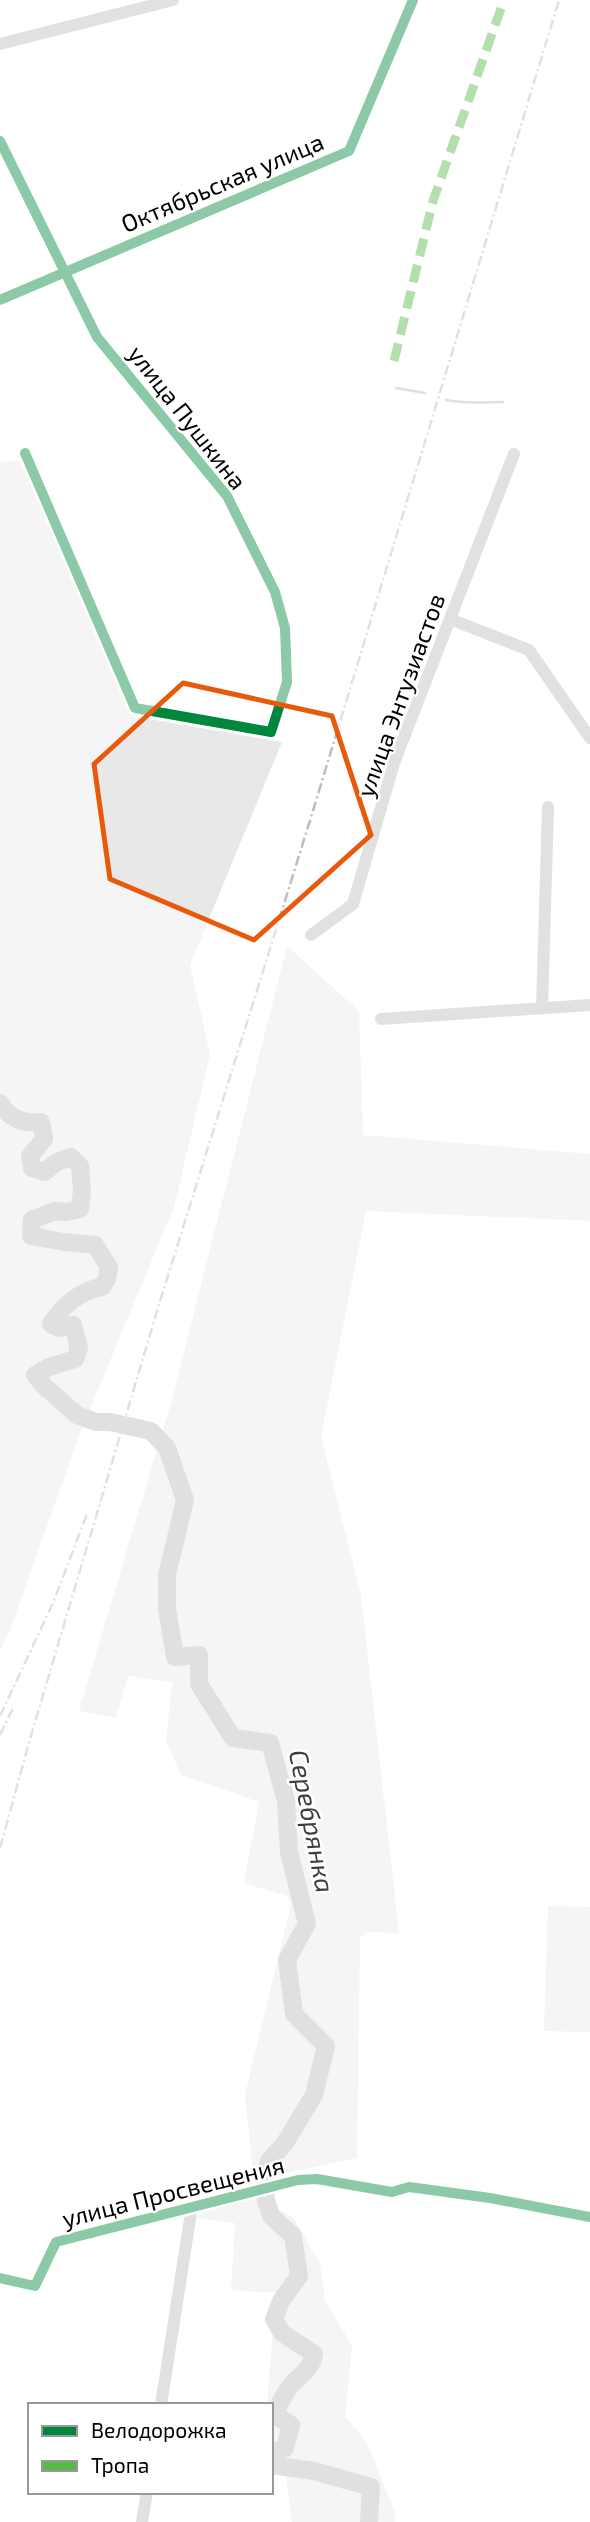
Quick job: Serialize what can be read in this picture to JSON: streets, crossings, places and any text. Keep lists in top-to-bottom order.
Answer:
{
  "streets": {
    "street": [
      "Октябрьская улица",
      "улица Пушкина",
      "улица Энтузиастов",
      "улица Просвещения"
    ]
  },
  "crossings": [
    ["Октябрьская улица", "улица Пушкина"]
  ],
  "water": ["Серебрянка"],
  "legend": ["Велодорожка", "Тропа"]
}
